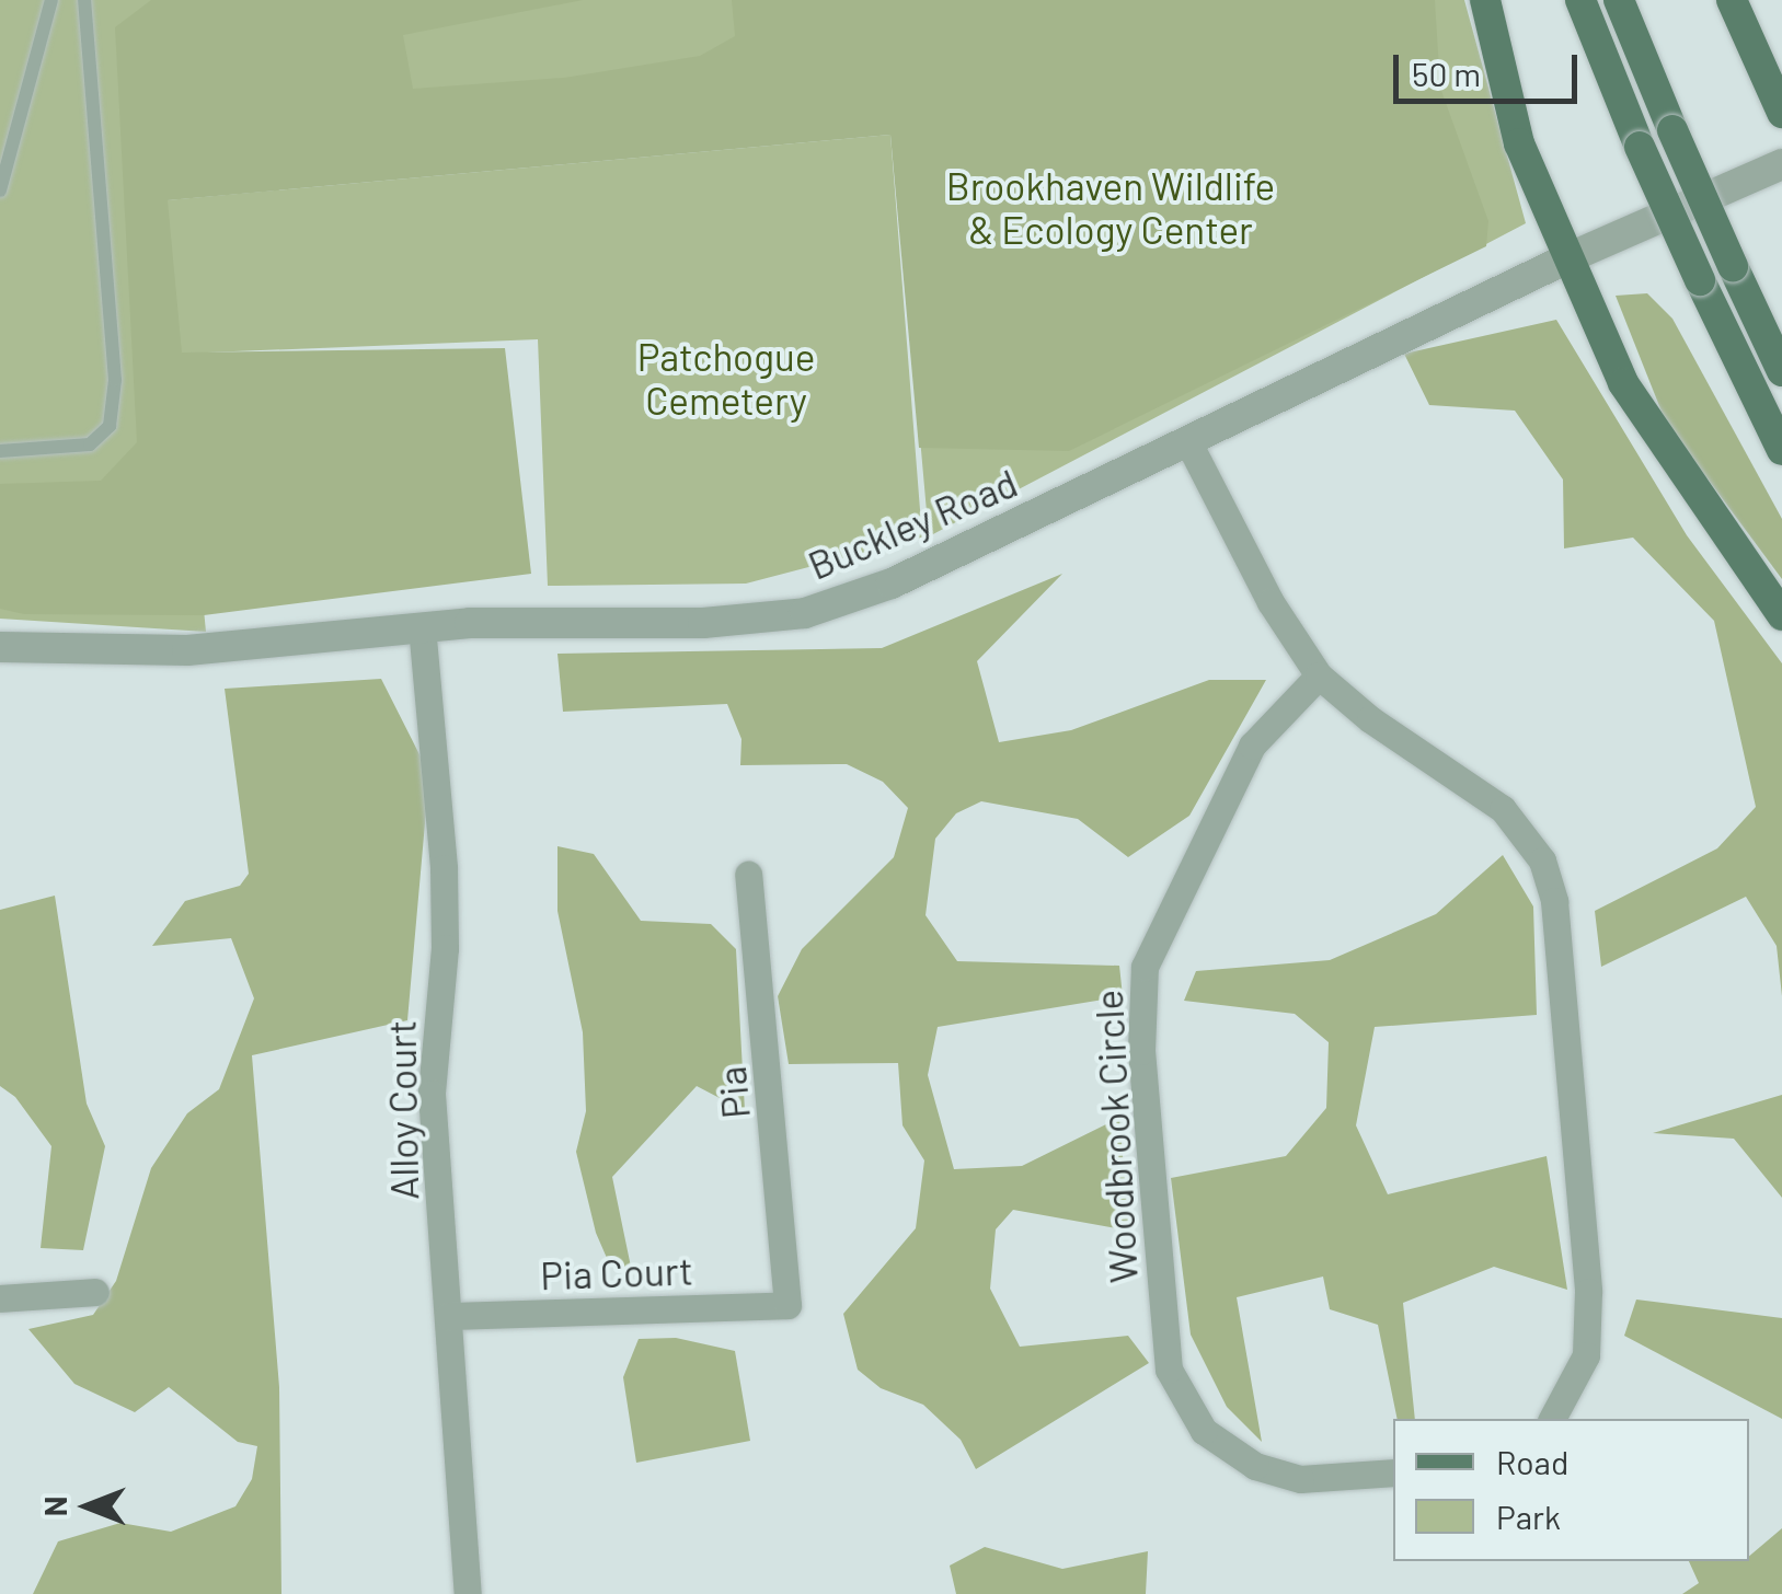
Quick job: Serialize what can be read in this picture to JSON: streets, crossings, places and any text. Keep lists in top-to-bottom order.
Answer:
{
  "streets": {
    "street": [
      "Buckley Road",
      "Pia",
      "Alloy Court",
      "Woodbrook Circle",
      "Pia Court"
    ]
  },
  "crossings": [
    ["Buckley Road", "Alloy Court"],
    ["Pia", "Pia Court"],
    ["Alloy Court", "Pia Court"]
  ],
  "parks": ["Brookhaven Wildlife & Ecology Center", "Patchogue Cemetery"],
  "legend": ["Road", "Park"],
  "scale_bar": "50 m",
  "north": "left"
}
